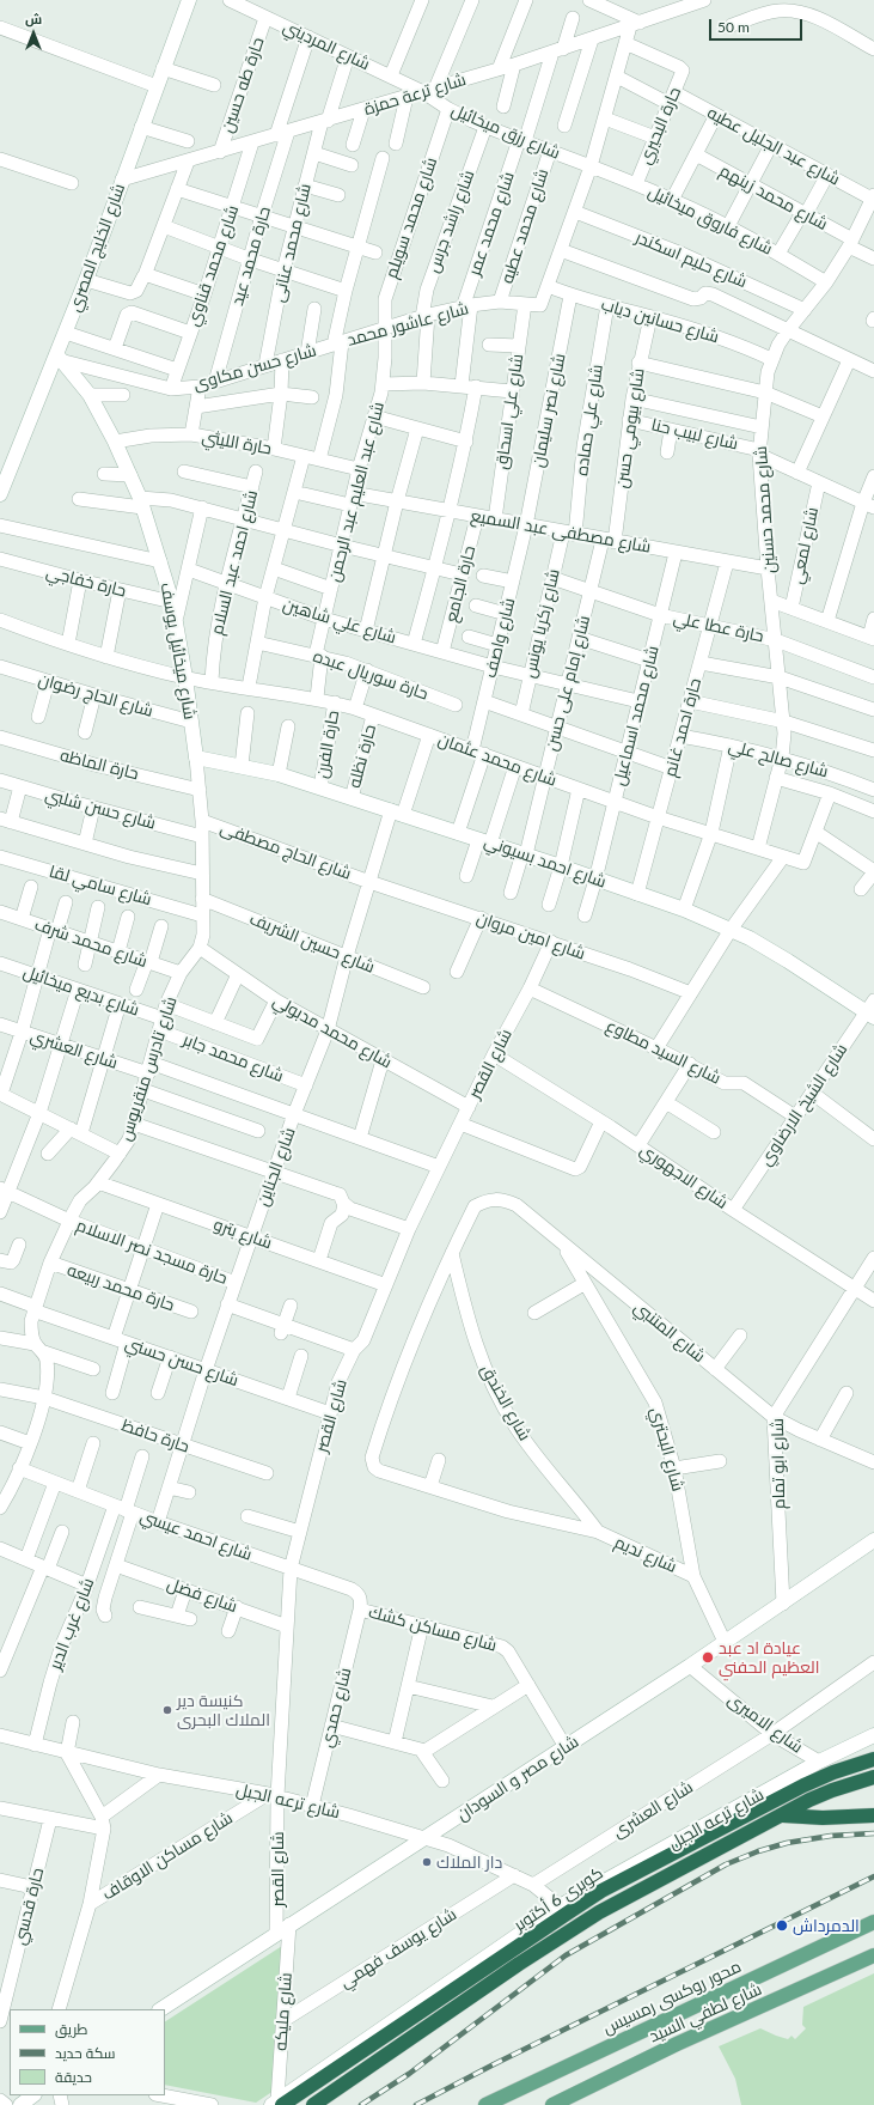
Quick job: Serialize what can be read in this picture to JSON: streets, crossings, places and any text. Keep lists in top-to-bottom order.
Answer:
{
  "streets": {
    "highway": ["كوبرى 6 أكتوبر"],
    "main road": ["محور روكسى رمسيس", "شارع لطفي السيد"],
    "street": [
      "شارع المرديني",
      "حارة طه حسين",
      "شارع ترعة حمزة",
      "حارة البحيري",
      "شارع رزق ميخائيل",
      "شارع عبد الجليل عطيه",
      "شارع محمد زينهم",
      "شارع محمد سويلم",
      "شارع فاروق ميخائيل",
      "شارع راشد جرس",
      "شارع محمد عمر",
      "شارع محمد عطيه",
      "شارع محمد عنانى",
      "شارع الخليج المصري",
      "حارة محمد عيد",
      "شارع حليم اسكندر",
      "شارع محمد قناوي",
      "شارع حسانين دياب",
      "شارع عاشور محمد",
      "شارع حسن مكاوى",
      "شارع نصر سليمان",
      "شارع علي اسحاق",
      "شارع علي حماده",
      "شارع بيومي حسن",
      "شارع لبيب حنا",
      "حارة الليثي",
      "شارع عبد العليم عبد الرحمن",
      "شارع محمد حسنين",
      "شارع مصطفى عبد السميع",
      "شارع لمعي",
      "شارع احمد عبد السلام",
      "حارة خفاجي",
      "حارة الجامع",
      "شارع علي شاهين",
      "شارع زكريا يونس",
      "حارة عطا علي",
      "شارع واصف",
      "شارع ميخائيل يوسف",
      "حارة سوريال عبده",
      "شارع إمام على حسن",
      "شارع الحاج رضوان",
      "شارع محمد اسماعيل",
      "حارة احمد غانم",
      "حارة الفرن",
      "حارة نظله",
      "شارع صالح علي",
      "شارع محمد عثمان",
      "حارة الماظه",
      "شارع حسن شلبي",
      "شارع الحاج مصطفى",
      "شارع احمد بسيوني",
      "شارع سامي لقا",
      "شارع امين مروان",
      "شارع محمد شرف",
      "شارع حسين الشريف",
      "شارع بديع ميخائيل",
      "شارع محمد مدبولي",
      "شارع العشري",
      "شارع السيد مطاوع",
      "شارع محمد جابر",
      "شارع القصر",
      "شارع تادرس منقريوس",
      "شارع الشيخ الارضاوي",
      "شارع الجناين",
      "شارع الاجهوري",
      "شارع بترو",
      "حارة مسجد نصر الاسلام",
      "حارة محمد ربيعه",
      "شارع المتنبي",
      "شارع حسن حسني",
      "شارع الخندق",
      "حارة حافظ",
      "شارع البحتري",
      "شارع ابو تمام",
      "شارع احمد عيسي",
      "شارع نديم",
      "شارع فضل",
      "شارع غرب الدير",
      "شارع مساكن كشك",
      "شارع حمدي",
      "شارع الاميرى",
      "شارع مصر و السودان",
      "شارع ترعه الجبل",
      "شارع العشرى",
      "شارع مساكن الاوقاف",
      "حارة قدسي",
      "شارع يوسف فهمي",
      "شارع مليكه"
    ]
  },
  "crossings": [
    ["شارع المرديني", "حارة طه حسين"],
    ["شارع المرديني", "شارع ترعة حمزة"],
    ["شارع المرديني", "شارع رزق ميخائيل"],
    ["شارع المرديني", "شارع محمد عنانى"],
    ["شارع المرديني", "حارة محمد عيد"],
    ["حارة طه حسين", "شارع ترعة حمزة"],
    ["شارع ترعة حمزة", "شارع رزق ميخائيل"],
    ["شارع ترعة حمزة", "شارع محمد عمر"],
    ["شارع ترعة حمزة", "شارع محمد عنانى"],
    ["شارع ترعة حمزة", "شارع الخليج المصري"],
    ["شارع ترعة حمزة", "حارة محمد عيد"],
    ["شارع ترعة حمزة", "شارع محمد قناوي"],
    ["حارة البحيري", "شارع عبد الجليل عطيه"],
    ["حارة البحيري", "شارع فاروق ميخائيل"],
    ["شارع رزق ميخائيل", "شارع محمد سويلم"],
    ["شارع رزق ميخائيل", "شارع فاروق ميخائيل"],
    ["شارع رزق ميخائيل", "شارع راشد جرس"],
    ["شارع رزق ميخائيل", "شارع محمد عمر"],
    ["شارع رزق ميخائيل", "شارع محمد عطيه"],
    ["شارع عبد الجليل عطيه", "شارع محمد حسنين"],
    ["شارع محمد زينهم", "شارع محمد حسنين"],
    ["شارع محمد سويلم", "شارع عاشور محمد"],
    ["شارع محمد سويلم", "شارع عبد العليم عبد الرحمن"],
    ["شارع فاروق ميخائيل", "شارع محمد حسنين"],
    ["شارع راشد جرس", "شارع عاشور محمد"],
    ["شارع محمد عمر", "شارع عاشور محمد"],
    ["شارع محمد عطيه", "شارع عاشور محمد"],
    ["شارع محمد عنانى", "شارع حسن مكاوى"],
    ["شارع الخليج المصري", "شارع حسن مكاوى"],
    ["شارع الخليج المصري", "شارع ميخائيل يوسف"],
    ["حارة محمد عيد", "شارع حسن مكاوى"],
    ["شارع حليم اسكندر", "شارع محمد حسنين"],
    ["شارع محمد قناوي", "شارع حسن مكاوى"],
    ["شارع حسانين دياب", "شارع عاشور محمد"],
    ["شارع حسانين دياب", "شارع نصر سليمان"],
    ["شارع حسانين دياب", "شارع علي حماده"],
    ["شارع حسانين دياب", "شارع بيومي حسن"],
    ["شارع حسانين دياب", "شارع محمد حسنين"],
    ["شارع عاشور محمد", "شارع حسن مكاوى"],
    ["شارع عاشور محمد", "شارع علي اسحاق"],
    ["شارع عاشور محمد", "شارع عبد العليم عبد الرحمن"],
    ["شارع حسن مكاوى", "شارع ميخائيل يوسف"],
    ["شارع نصر سليمان", "شارع مصطفى عبد السميع"],
    ["شارع نصر سليمان", "شارع واصف"],
    ["شارع علي اسحاق", "شارع مصطفى عبد السميع"],
    ["شارع علي حماده", "شارع مصطفى عبد السميع"],
    ["شارع علي حماده", "شارع زكريا يونس"],
    ["شارع بيومي حسن", "شارع لبيب حنا"],
    ["شارع بيومي حسن", "شارع مصطفى عبد السميع"],
    ["شارع بيومي حسن", "شارع إمام على حسن"],
    ["شارع لبيب حنا", "شارع محمد حسنين"],
    ["شارع لبيب حنا", "شارع لمعي"],
    ["حارة الليثي", "شارع عبد العليم عبد الرحمن"],
    ["حارة الليثي", "شارع ميخائيل يوسف"],
    ["شارع عبد العليم عبد الرحمن", "شارع مصطفى عبد السميع"],
    ["شارع عبد العليم عبد الرحمن", "شارع علي شاهين"],
    ["شارع عبد العليم عبد الرحمن", "حارة سوريال عبده"],
    ["شارع عبد العليم عبد الرحمن", "شارع محمد عثمان"],
    ["شارع محمد حسنين", "شارع مصطفى عبد السميع"],
    ["شارع محمد حسنين", "حارة عطا علي"],
    ["شارع محمد حسنين", "شارع صالح علي"],
    ["شارع محمد حسنين", "شارع محمد عثمان"],
    ["شارع مصطفى عبد السميع", "حارة الجامع"],
    ["شارع مصطفى عبد السميع", "شارع زكريا يونس"],
    ["شارع مصطفى عبد السميع", "شارع واصف"],
    ["شارع مصطفى عبد السميع", "شارع إمام على حسن"],
    ["شارع مصطفى عبد السميع", "شارع محمد اسماعيل"],
    ["شارع مصطفى عبد السميع", "حارة احمد غانم"],
    ["شارع احمد عبد السلام", "شارع علي شاهين"],
    ["شارع احمد عبد السلام", "شارع محمد عثمان"],
    ["حارة خفاجي", "شارع ميخائيل يوسف"],
    ["حارة الجامع", "شارع علي شاهين"],
    ["شارع علي شاهين", "شارع زكريا يونس"],
    ["شارع علي شاهين", "شارع واصف"],
    ["شارع علي شاهين", "شارع إمام على حسن"],
    ["شارع علي شاهين", "شارع محمد اسماعيل"],
    ["شارع زكريا يونس", "حارة عطا علي"],
    ["حارة عطا علي", "شارع إمام على حسن"],
    ["حارة عطا علي", "شارع محمد اسماعيل"],
    ["حارة عطا علي", "حارة احمد غانم"],
    ["شارع واصف", "شارع محمد عثمان"],
    ["شارع واصف", "شارع احمد بسيوني"],
    ["شارع ميخائيل يوسف", "شارع الحاج رضوان"],
    ["شارع ميخائيل يوسف", "شارع محمد عثمان"],
    ["شارع ميخائيل يوسف", "حارة الماظه"],
    ["شارع ميخائيل يوسف", "شارع حسن شلبي"],
    ["شارع ميخائيل يوسف", "شارع الحاج مصطفى"],
    ["شارع ميخائيل يوسف", "شارع احمد بسيوني"],
    ["شارع ميخائيل يوسف", "شارع سامي لقا"],
    ["شارع ميخائيل يوسف", "شارع حسين الشريف"],
    ["شارع إمام على حسن", "شارع محمد عثمان"],
    ["شارع إمام على حسن", "شارع احمد بسيوني"],
    ["شارع محمد اسماعيل", "شارع محمد عثمان"],
    ["شارع محمد اسماعيل", "شارع احمد بسيوني"],
    ["حارة احمد غانم", "شارع صالح علي"],
    ["حارة احمد غانم", "شارع محمد عثمان"],
    ["حارة احمد غانم", "شارع احمد بسيوني"],
    ["حارة الفرن", "شارع محمد عثمان"],
    ["حارة الفرن", "شارع احمد بسيوني"],
    ["حارة نظله", "شارع محمد عثمان"],
    ["حارة نظله", "شارع احمد بسيوني"],
    ["شارع محمد عثمان", "شارع الجناين"],
    ["شارع الحاج مصطفى", "شارع امين مروان"],
    ["شارع الحاج مصطفى", "شارع الجناين"],
    ["شارع احمد بسيوني", "شارع الشيخ الارضاوي"],
    ["شارع احمد بسيوني", "شارع الجناين"],
    ["شارع امين مروان", "شارع القصر"],
    ["شارع امين مروان", "شارع الجناين"],
    ["شارع محمد شرف", "شارع تادرس منقريوس"],
    ["شارع حسين الشريف", "شارع الجناين"],
    ["شارع بديع ميخائيل", "شارع محمد جابر"],
    ["شارع بديع ميخائيل", "شارع تادرس منقريوس"],
    ["شارع محمد مدبولي", "شارع القصر"],
    ["شارع محمد مدبولي", "شارع تادرس منقريوس"],
    ["شارع محمد مدبولي", "شارع الجناين"],
    ["شارع العشري", "شارع القصر"],
    ["شارع العشري", "شارع تادرس منقريوس"],
    ["شارع العشري", "شارع الجناين"],
    ["شارع السيد مطاوع", "شارع القصر"],
    ["شارع السيد مطاوع", "شارع الشيخ الارضاوي"],
    ["شارع محمد جابر", "شارع تادرس منقريوس"],
    ["شارع محمد جابر", "شارع الجناين"],
    ["شارع القصر", "شارع الاجهوري"],
    ["شارع القصر", "شارع بترو"],
    ["شارع القصر", "شارع حسن حسني"],
    ["شارع القصر", "شارع احمد عيسي"],
    ["شارع القصر", "شارع فضل"],
    ["شارع القصر", "شارع مصر و السودان"],
    ["شارع القصر", "شارع ترعه الجبل"],
    ["شارع القصر", "شارع مساكن الاوقاف"],
    ["شارع تادرس منقريوس", "شارع بترو"],
    ["شارع تادرس منقريوس", "حارة مسجد نصر الاسلام"],
    ["شارع تادرس منقريوس", "حارة محمد ربيعه"],
    ["شارع تادرس منقريوس", "شارع حسن حسني"],
    ["شارع تادرس منقريوس", "حارة حافظ"],
    ["شارع تادرس منقريوس", "شارع احمد عيسي"],
    ["شارع الشيخ الارضاوي", "شارع الاجهوري"],
    ["شارع الجناين", "شارع بترو"],
    ["شارع الجناين", "حارة مسجد نصر الاسلام"],
    ["شارع الجناين", "شارع حسن حسني"],
    ["شارع الجناين", "حارة حافظ"],
    ["شارع الجناين", "شارع احمد عيسي"],
    ["شارع الاجهوري", "شارع ابو تمام"],
    ["شارع المتنبي", "شارع البحتري"],
    ["شارع المتنبي", "شارع ابو تمام"],
    ["شارع المتنبي", "شارع نديم"],
    ["شارع الخندق", "شارع نديم"],
    ["شارع البحتري", "شارع نديم"],
    ["شارع البحتري", "شارع مصر و السودان"],
    ["شارع ابو تمام", "شارع مصر و السودان"],
    ["شارع احمد عيسي", "شارع غرب الدير"],
    ["شارع احمد عيسي", "شارع مساكن كشك"],
    ["شارع احمد عيسي", "شارع حمدي"],
    ["شارع غرب الدير", "شارع ترعه الجبل"],
    ["شارع مساكن كشك", "شارع حمدي"],
    ["شارع مساكن كشك", "شارع مصر و السودان"],
    ["شارع حمدي", "شارع ترعه الجبل"],
    ["شارع الاميرى", "شارع مصر و السودان"],
    ["شارع الاميرى", "شارع ترعه الجبل"],
    ["شارع الاميرى", "شارع العشرى"],
    ["شارع مصر و السودان", "شارع ترعه الجبل"],
    ["شارع مصر و السودان", "شارع مليكه"],
    ["شارع ترعه الجبل", "شارع العشرى"],
    ["شارع ترعه الجبل", "شارع مساكن الاوقاف"],
    ["شارع ترعه الجبل", "كوبرى 6 أكتوبر"],
    ["شارع ترعه الجبل", "شارع يوسف فهمي"],
    ["شارع ترعه الجبل", "شارع مليكه"],
    ["كوبرى 6 أكتوبر", "شارع مليكه"],
    ["شارع يوسف فهمي", "شارع مليكه"]
  ],
  "places": [
    "عيادة اد عبد العظيم الحفني",
    "كنيسة دير الملاك البحرى",
    "دار الملاك",
    "الدمرداش"
  ],
  "legend": ["طريق", "سكة حديد", "حديقة"],
  "scale_bar": "50 m",
  "north": "top"
}
